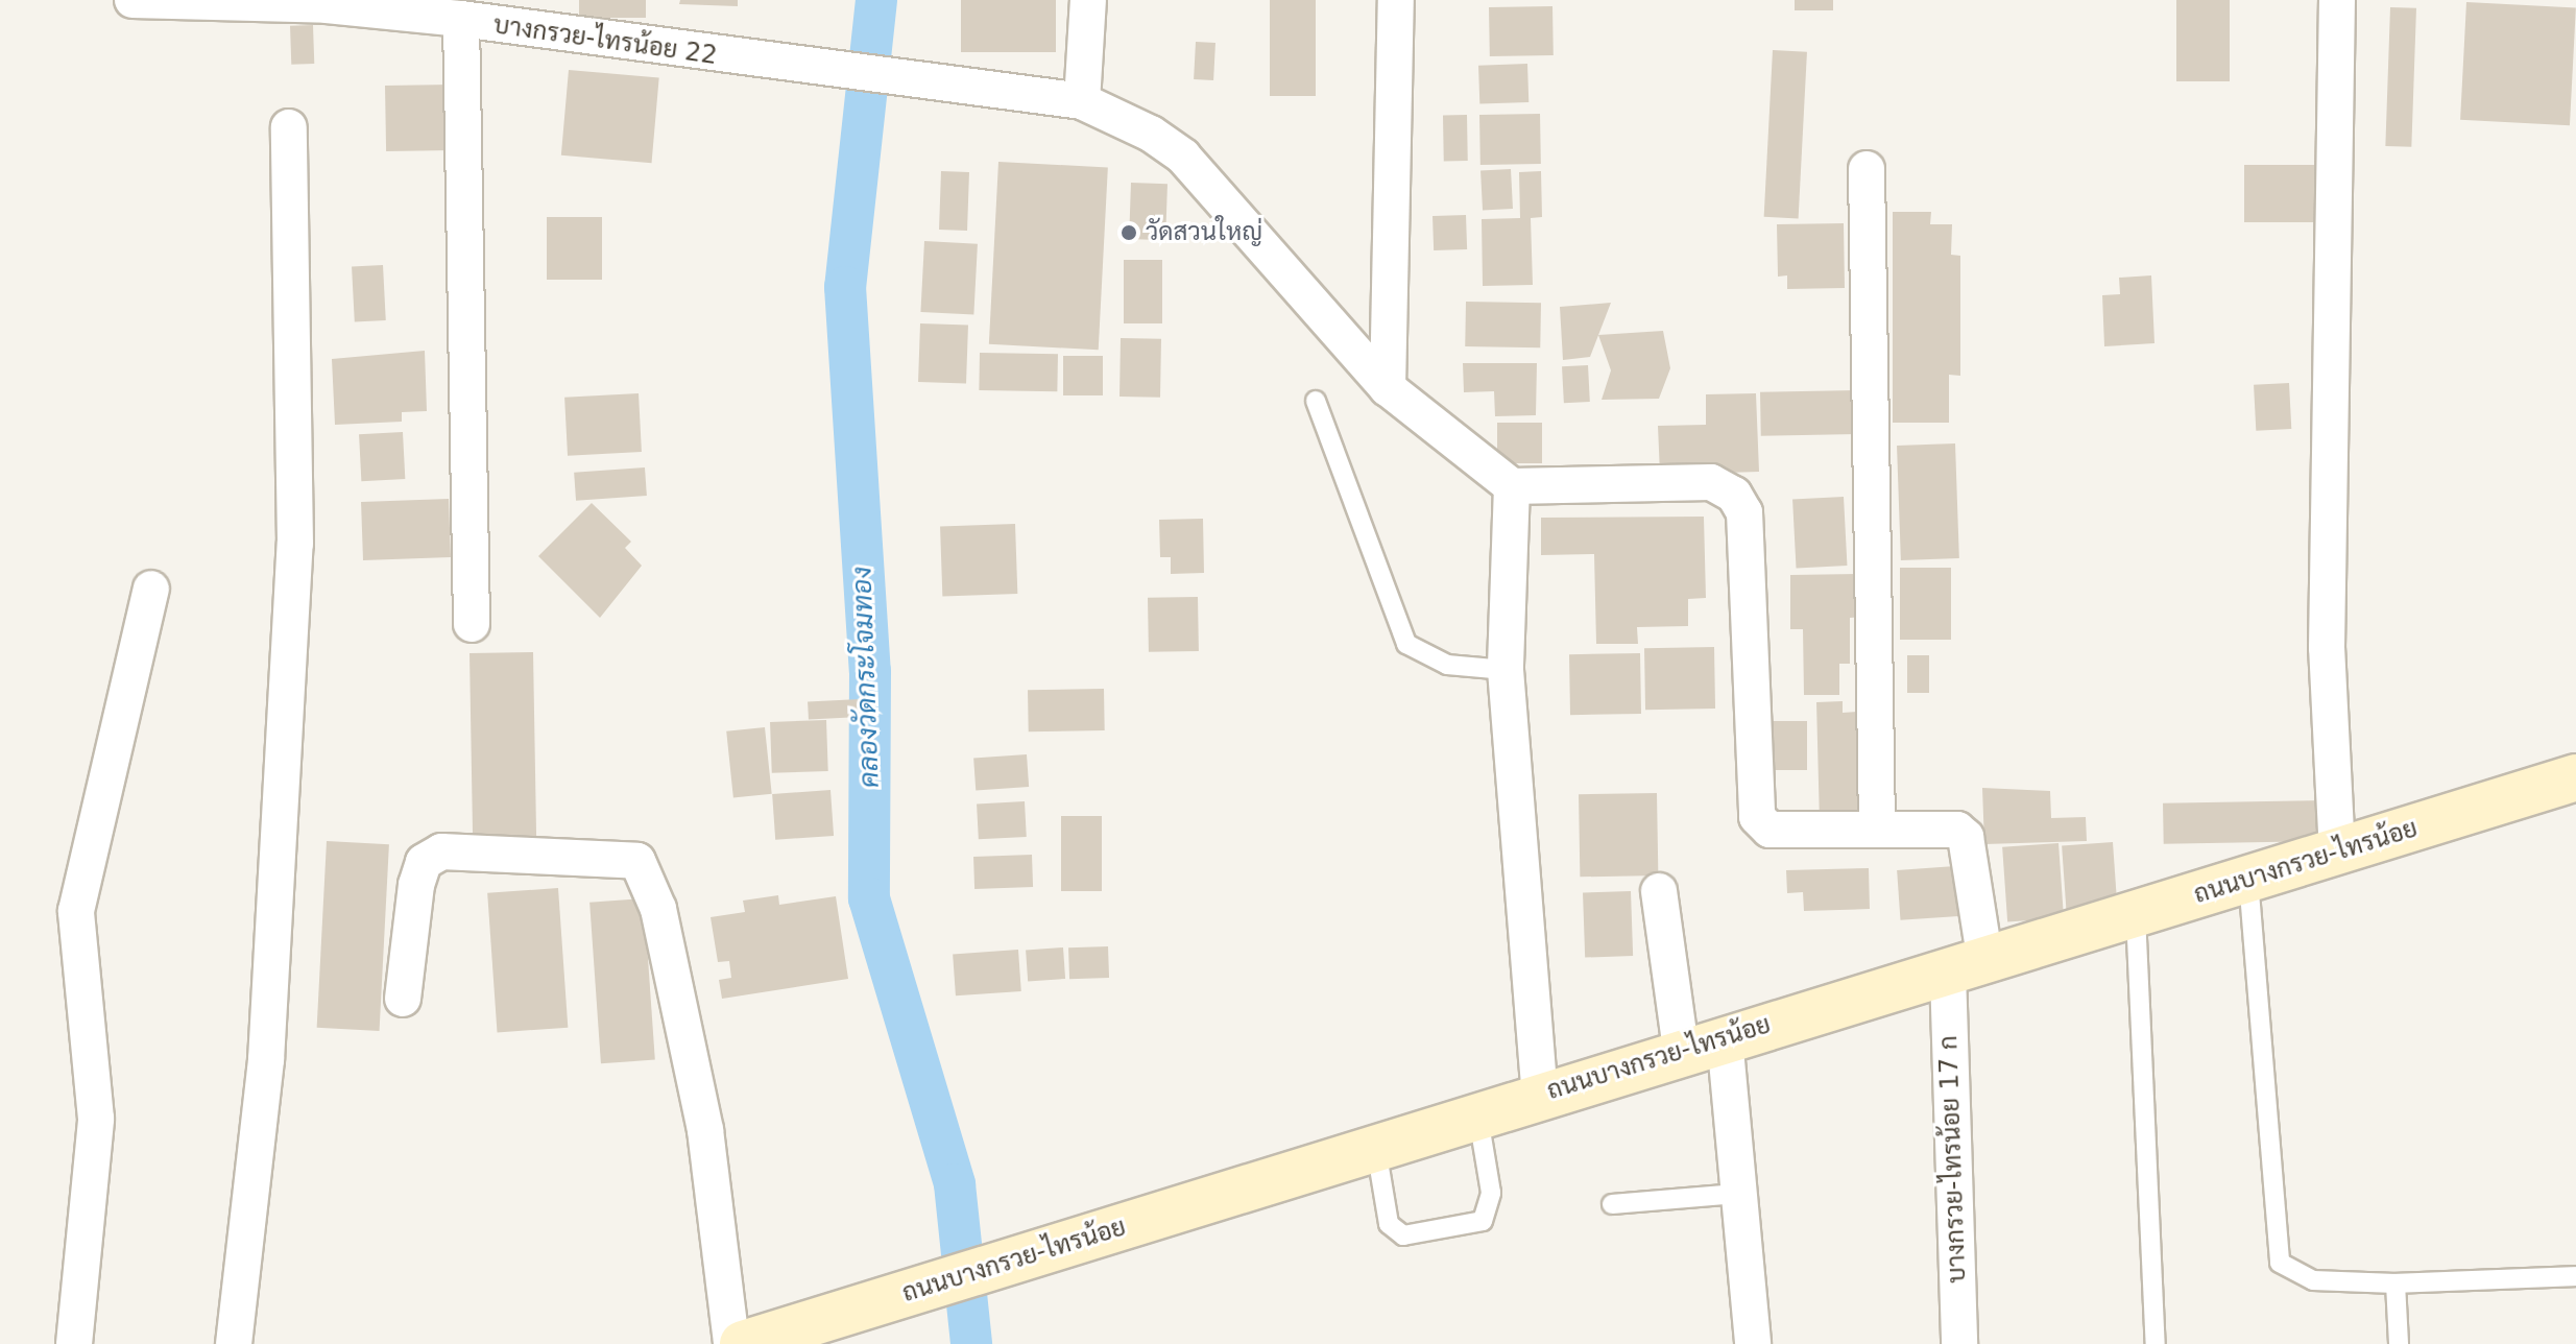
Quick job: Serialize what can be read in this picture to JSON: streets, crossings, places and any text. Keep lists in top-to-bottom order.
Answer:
{
  "streets": {
    "main road": ["ถนนบางกรวย-ไทรน้อย"],
    "street": ["บางกรวย-ไทรน้อย 22", "บางกรวย-ไทรน้อย 17 ก"]
  },
  "crossings": [
    ["ถนนบางกรวย-ไทรน้อย", "บางกรวย-ไทรน้อย 17 ก"]
  ],
  "water": ["คลองวัดกระโจมทอง"],
  "places": ["วัดสวนใหญ่"]
}
